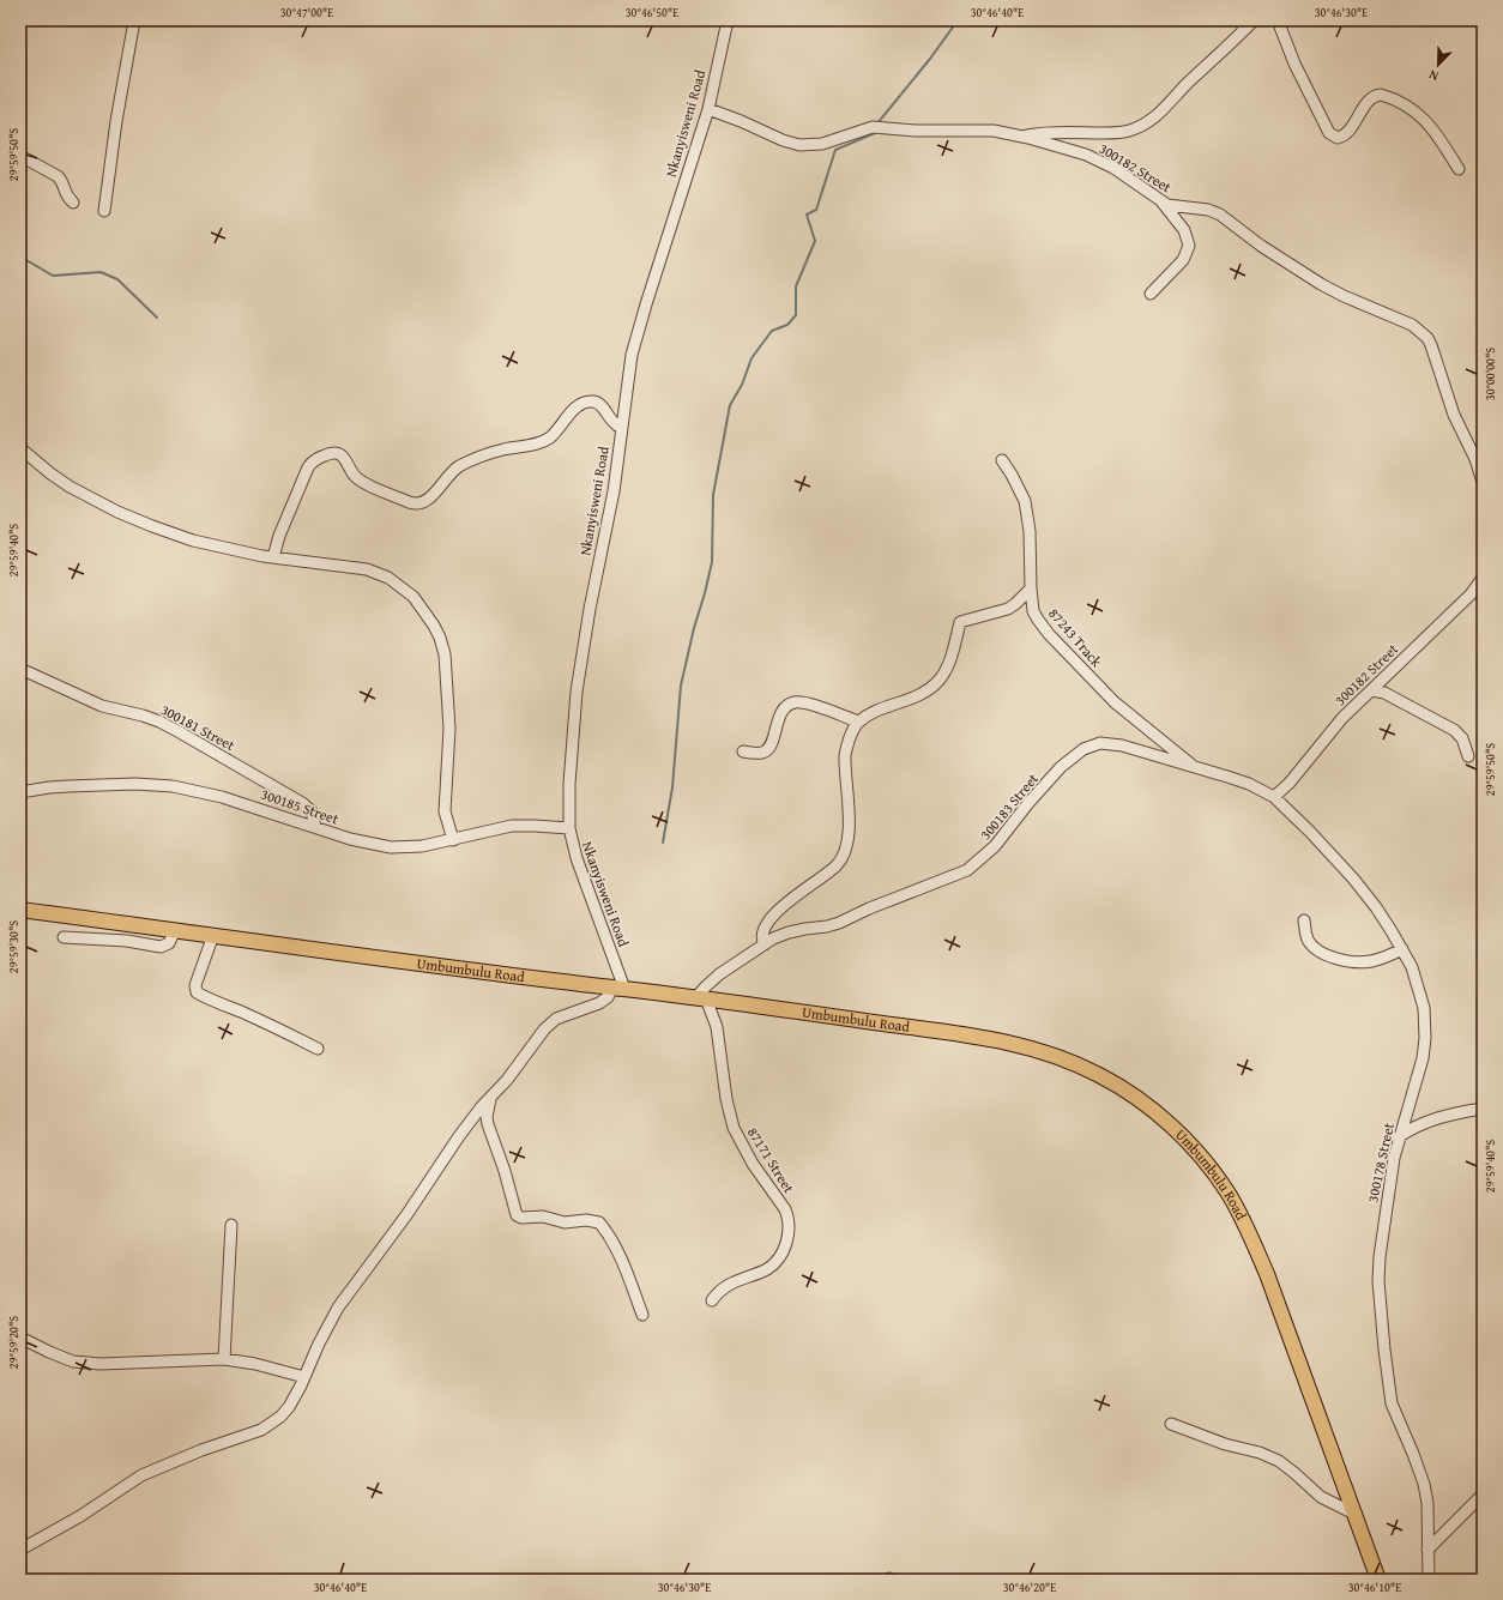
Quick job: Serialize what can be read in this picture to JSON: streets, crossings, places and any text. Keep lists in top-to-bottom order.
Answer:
{
  "streets": {
    "main road": ["Umbumbulu Road"],
    "street": [
      "Nkanyisweni Road",
      "300182 Street",
      "87243 Track",
      "300181 Street",
      "300185 Street",
      "300183 Street",
      "87171 Street",
      "300178 Street"
    ]
  },
  "crossings": [
    ["Nkanyisweni Road", "300182 Street"],
    ["Nkanyisweni Road", "300185 Street"],
    ["Nkanyisweni Road", "Umbumbulu Road"],
    ["300182 Street", "300183 Street"],
    ["300182 Street", "300178 Street"],
    ["87243 Track", "300183 Street"],
    ["300181 Street", "300185 Street"],
    ["300183 Street", "300178 Street"],
    ["Umbumbulu Road", "87171 Street"]
  ],
  "north": "bottom left",
  "coordinates": [
    "30°47'00\"E",
    "30°46'50\"E",
    "30°46'40\"E",
    "30°46'30\"E",
    "29°59'50\"S",
    "30°00'00\"S",
    "29°59'40\"S",
    "29°59'30\"S",
    "29°59'20\"S",
    "30°46'20\"E",
    "30°46'10\"E"
  ]
}
